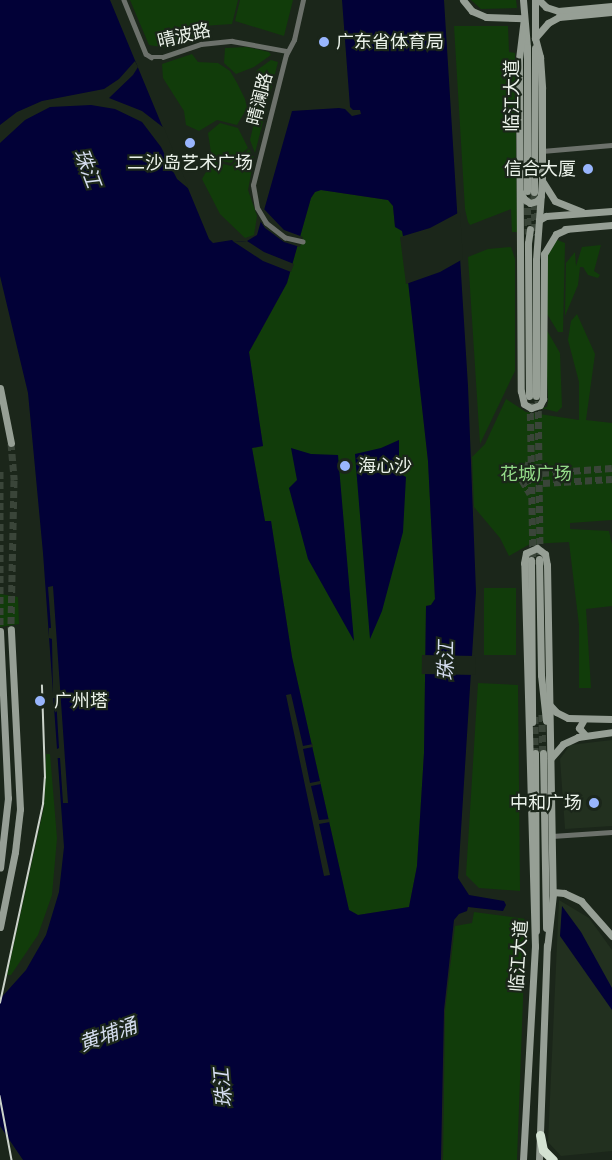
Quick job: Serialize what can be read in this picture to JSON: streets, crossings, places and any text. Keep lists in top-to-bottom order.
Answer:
{
  "streets": {
    "main road": ["临江大道"],
    "street": ["晴波路", "晴澜路"]
  },
  "crossings": [
    ["晴波路", "晴澜路"]
  ],
  "water": ["珠江", "黄埔涌"],
  "parks": ["花城广场"],
  "places": [
    "广东省体育局",
    "二沙岛艺术广场",
    "信合大厦",
    "海心沙",
    "广州塔",
    "中和广场"
  ]
}
